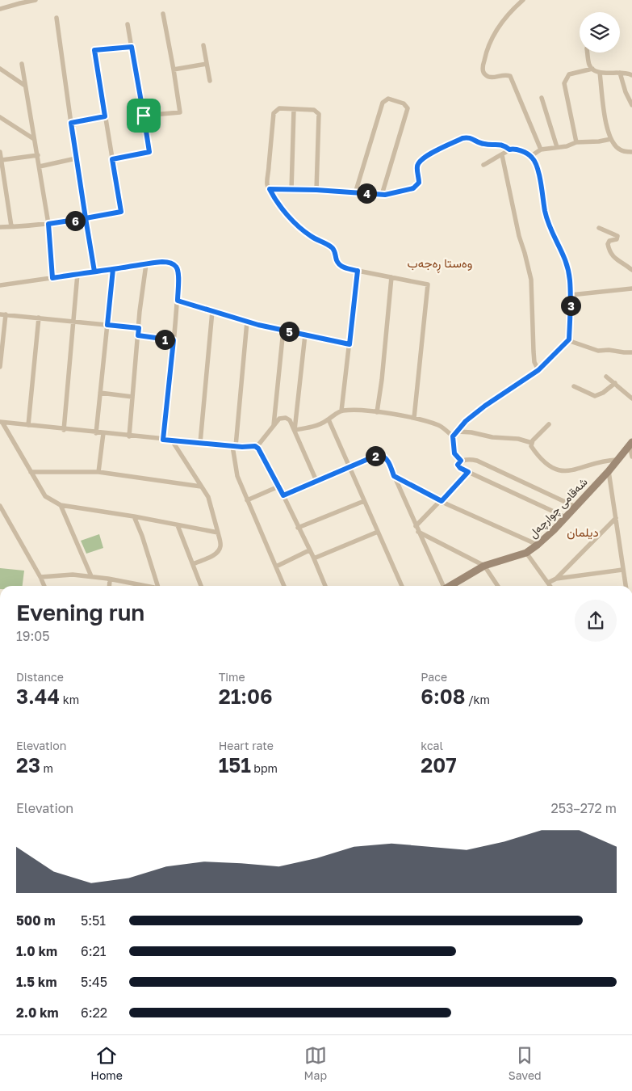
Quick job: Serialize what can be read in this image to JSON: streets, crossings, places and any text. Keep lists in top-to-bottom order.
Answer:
{
  "streets": {
    "main road": ["شەقامی چوارچەل"]
  },
  "districts": ["وەستا ڕەجەب", "دیلمان"],
  "page": {
    "pins": [
      "4",
      "6",
      "3",
      "5",
      "1",
      "2"
    ],
    "heading": ["Evening run", "19:05"],
    "stats": [
      ["Distance", "3.44 km"],
      ["Time", "21:06"],
      ["Pace", "6:08 /km"],
      ["Elevation", "23 m"],
      ["Heart rate", "151 bpm"],
      ["kcal", "207"]
    ],
    "chart": ["Elevation", "253–272 m"],
    "list": [
      {
        "name": "500 m",
        "note": "5:51"
      },
      {
        "name": "1.0 km",
        "note": "6:21"
      },
      {
        "name": "1.5 km",
        "note": "5:45"
      },
      {
        "name": "2.0 km",
        "note": "6:22"
      }
    ],
    "tabs": ["Home", "Map", "Saved"]
  }
}
